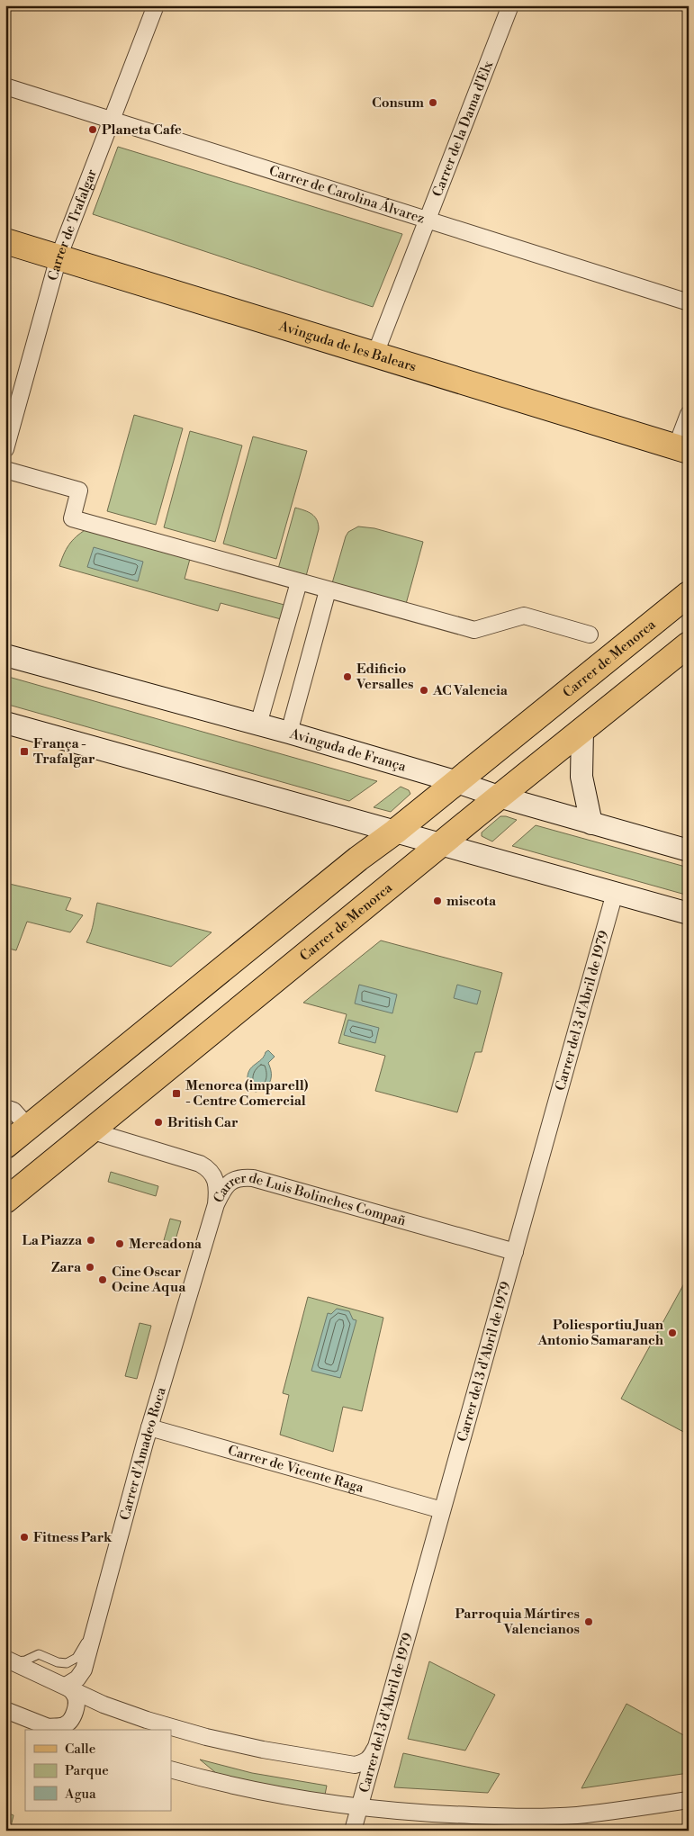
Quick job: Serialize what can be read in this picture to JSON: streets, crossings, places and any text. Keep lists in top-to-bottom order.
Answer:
{
  "streets": {
    "main road": ["Avinguda de les Balears", "Carrer de Menorca", "Avinguda de França"],
    "street": [
      "Carrer de la Dama d'Elx",
      "Carrer de Carolina Álvarez",
      "Carrer de Trafalgar",
      "Carrer del 3 d'Abril de 1979",
      "Carrer de Luis Bolinches Compañ",
      "Carrer d'Amadeo Roca",
      "Carrer de Vicente Raga"
    ]
  },
  "crossings": [
    ["Carrer de la Dama d'Elx", "Carrer de Carolina Álvarez"],
    ["Carrer de la Dama d'Elx", "Avinguda de les Balears"],
    ["Carrer de Carolina Álvarez", "Carrer de Trafalgar"],
    ["Carrer de Trafalgar", "Avinguda de les Balears"],
    ["Carrer de Menorca", "Avinguda de França"],
    ["Carrer de Menorca", "Carrer de Luis Bolinches Compañ"],
    ["Carrer del 3 d'Abril de 1979", "Carrer de Luis Bolinches Compañ"],
    ["Carrer del 3 d'Abril de 1979", "Carrer de Vicente Raga"],
    ["Carrer de Luis Bolinches Compañ", "Carrer d'Amadeo Roca"],
    ["Carrer d'Amadeo Roca", "Carrer de Vicente Raga"]
  ],
  "places": {
    "other": [
      "Consum",
      "Planeta Cafe",
      "Edificio Versalles",
      "AC Valencia",
      "miscota",
      "British Car",
      "La Piazza",
      "Mercadona",
      "Zara",
      "Cine Oscar Ocine Aqua",
      "Poliesportiu Juan Antonio Samaranch",
      "Fitness Park",
      "Parroquia Mártires Valencianos"
    ],
    "transit": ["França - Trafalgar", "Menorca (imparell) - Centre Comercial"]
  },
  "legend": ["Calle", "Parque", "Agua"]
}
